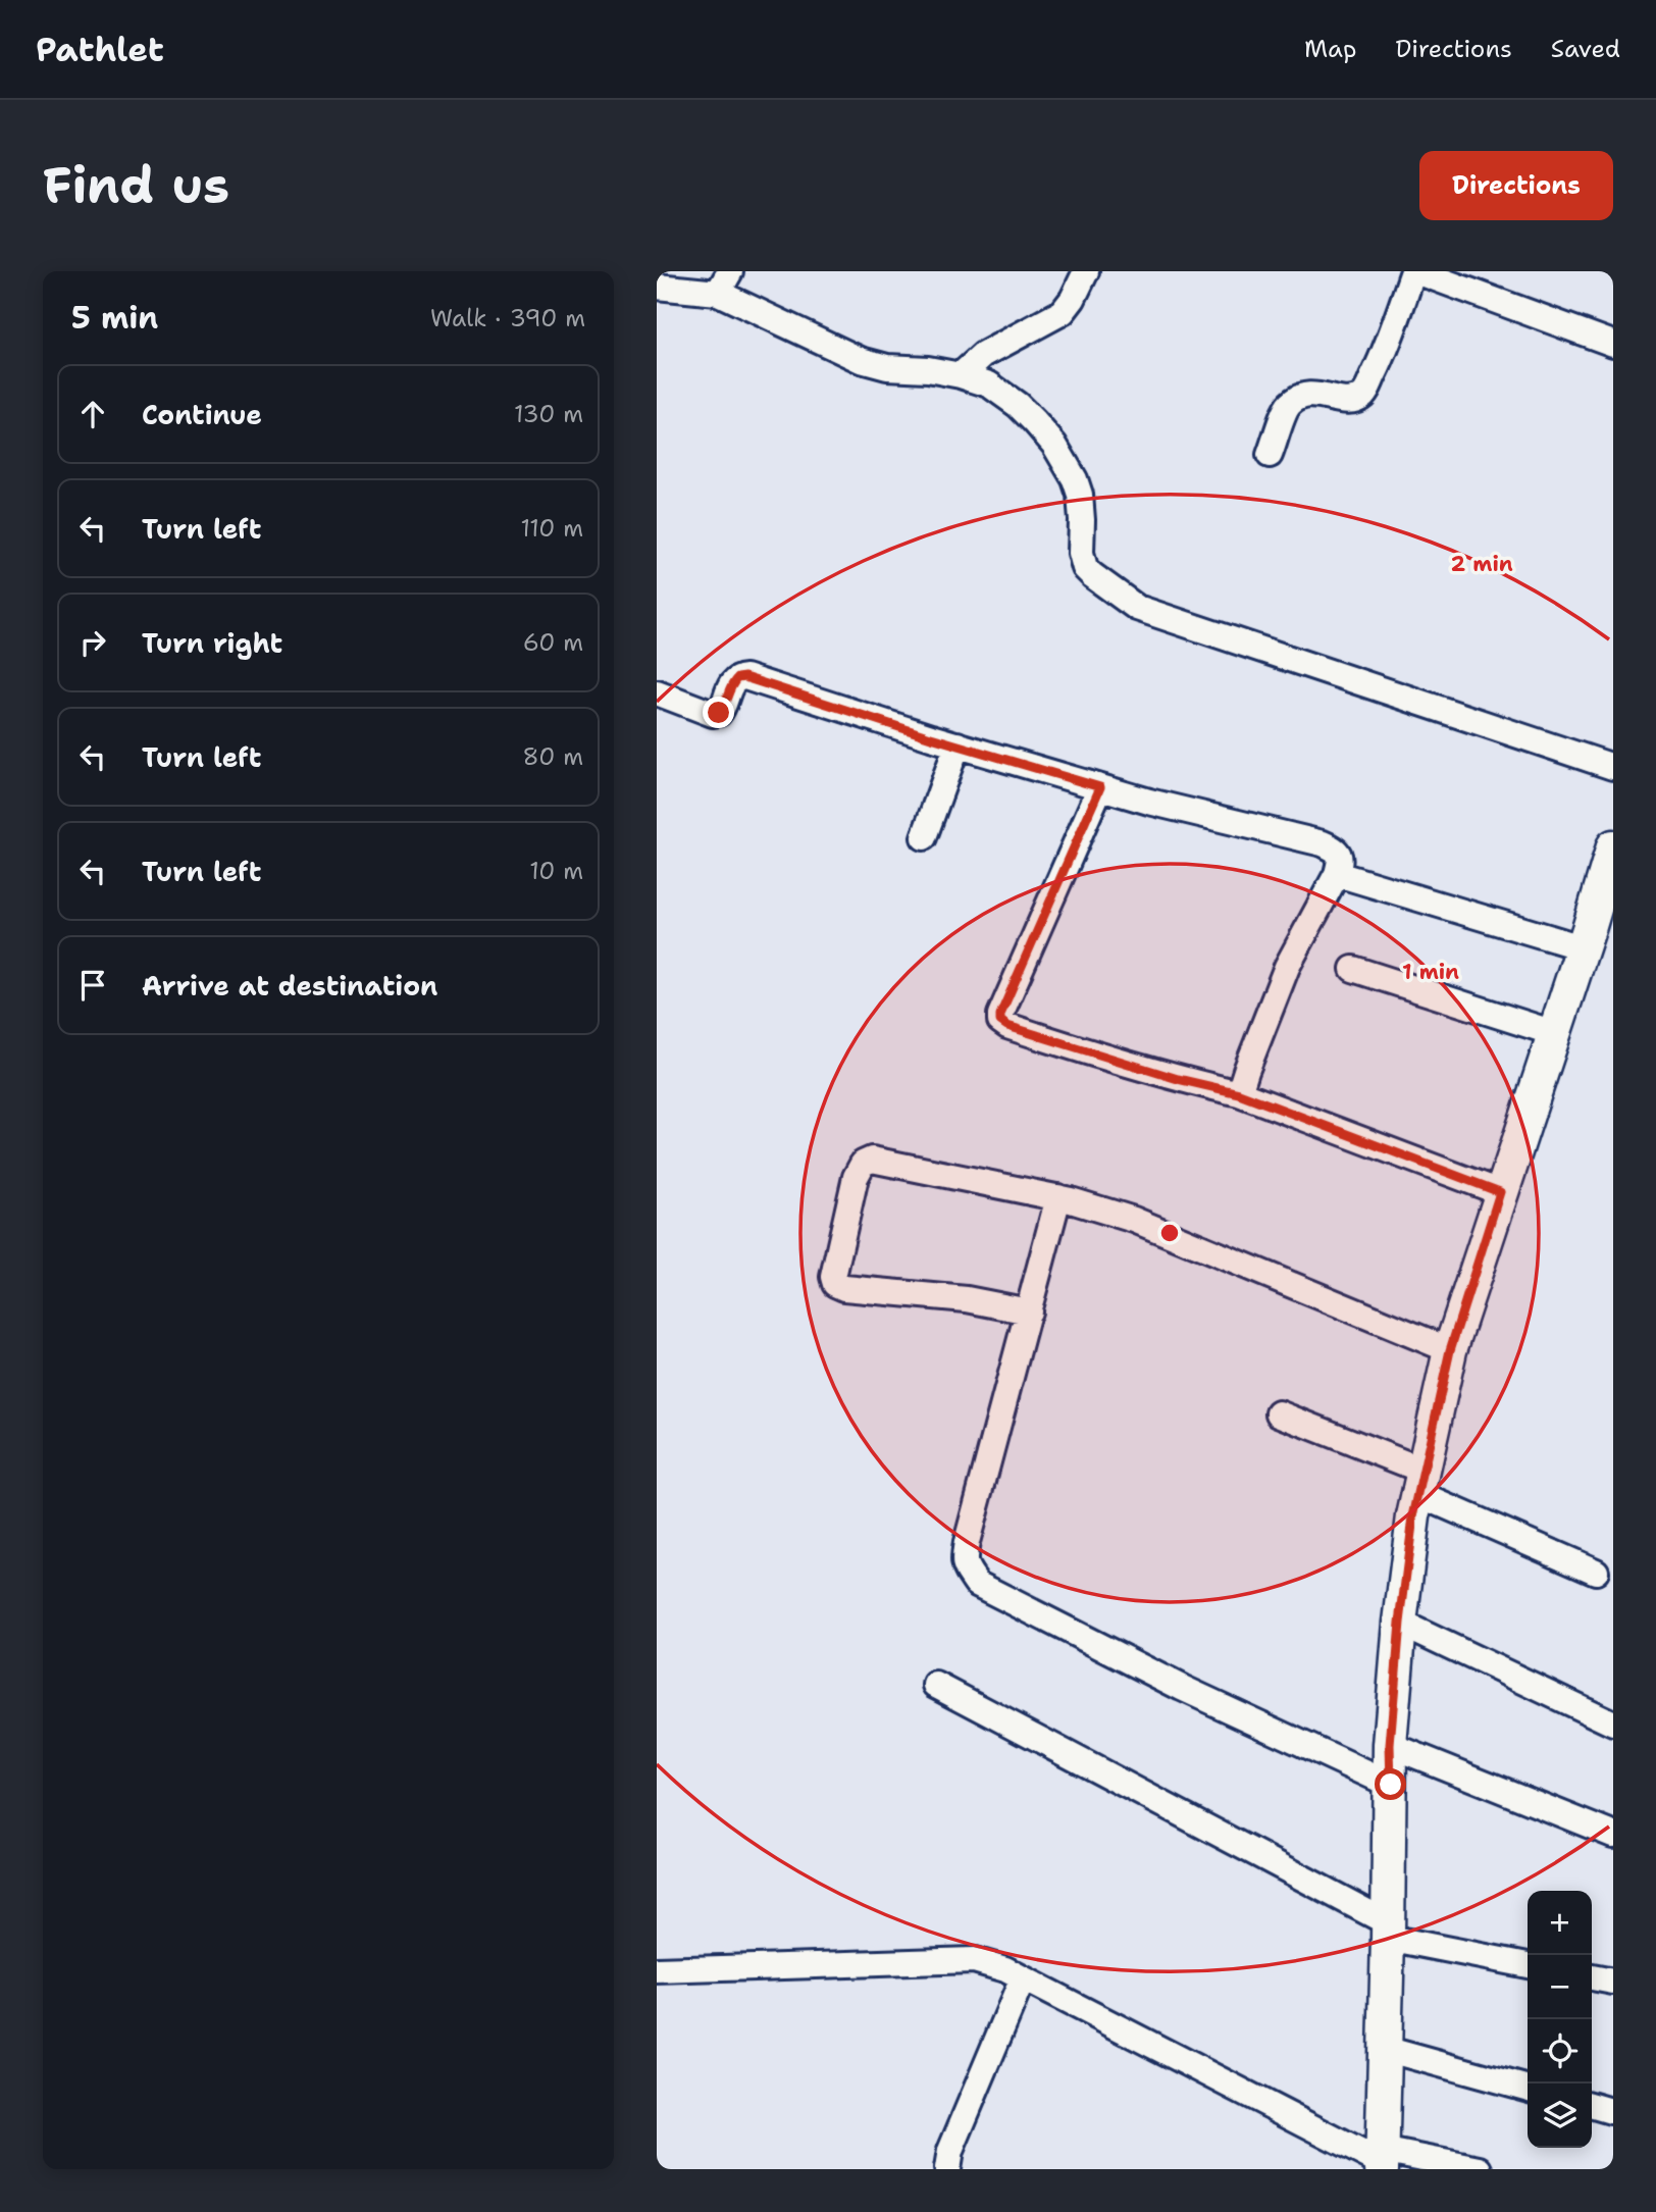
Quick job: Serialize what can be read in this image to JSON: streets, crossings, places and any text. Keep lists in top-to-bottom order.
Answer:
{
  "page": {
    "header": "Pathlet",
    "nav": ["Map", "Directions", "Saved"],
    "buttons": "Directions",
    "title": "Find us",
    "heading": ["5 min", "Walk · 390 m"],
    "list": [
      ["Continue", "130 m"],
      ["Turn left", "110 m"],
      ["Turn right", "60 m"],
      ["Turn left", "80 m"],
      ["Turn left", "10 m"],
      "Arrive at destination"
    ],
    "map_buttons": ["+", "−"]
  },
  "rings": ["2 min", "1 min"]
}
